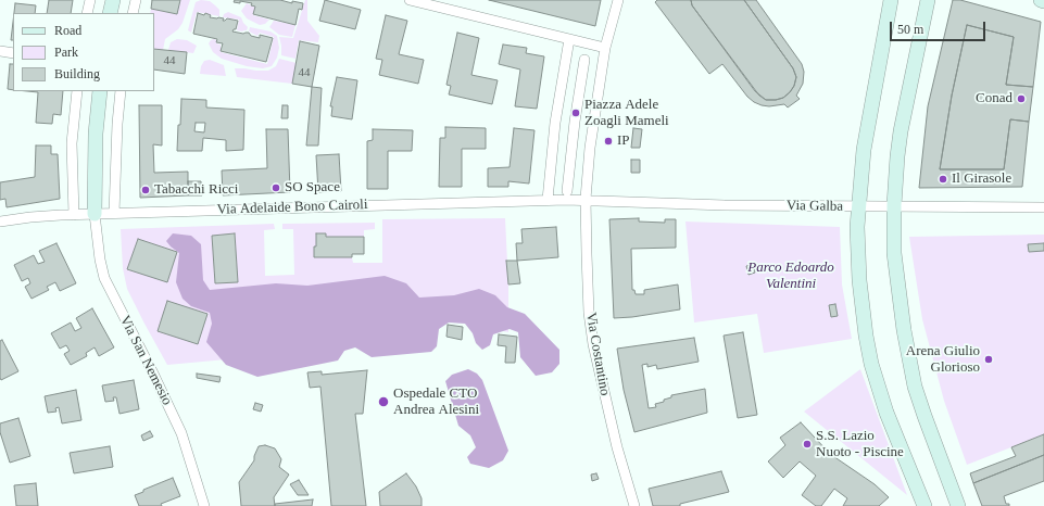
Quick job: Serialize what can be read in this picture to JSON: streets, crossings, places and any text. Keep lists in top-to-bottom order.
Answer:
{
  "streets": {
    "street": [
      "Via Galba",
      "Via Adelaide Bono Cairoli",
      "Via Costantino",
      "Via San Nemesio"
    ]
  },
  "crossings": [
    ["Via Galba", "Via Adelaide Bono Cairoli"],
    ["Via Galba", "Via Costantino"],
    ["Via Adelaide Bono Cairoli", "Via Costantino"],
    ["Via Adelaide Bono Cairoli", "Via San Nemesio"]
  ],
  "parks": ["Parco Edoardo Valentini"],
  "places": [
    "Conad",
    "Piazza Adele Zoagli Mameli",
    "IP",
    "Il Girasole",
    "SO Space",
    "Tabacchi Ricci",
    "Arena Giulio Glorioso",
    "Ospedale CTO Andrea Alesini",
    "S.S. Lazio Nuoto - Piscine"
  ],
  "house_numbers": ["44", "44"],
  "legend": ["Road", "Park", "Building"],
  "scale_bar": "50 m"
}
